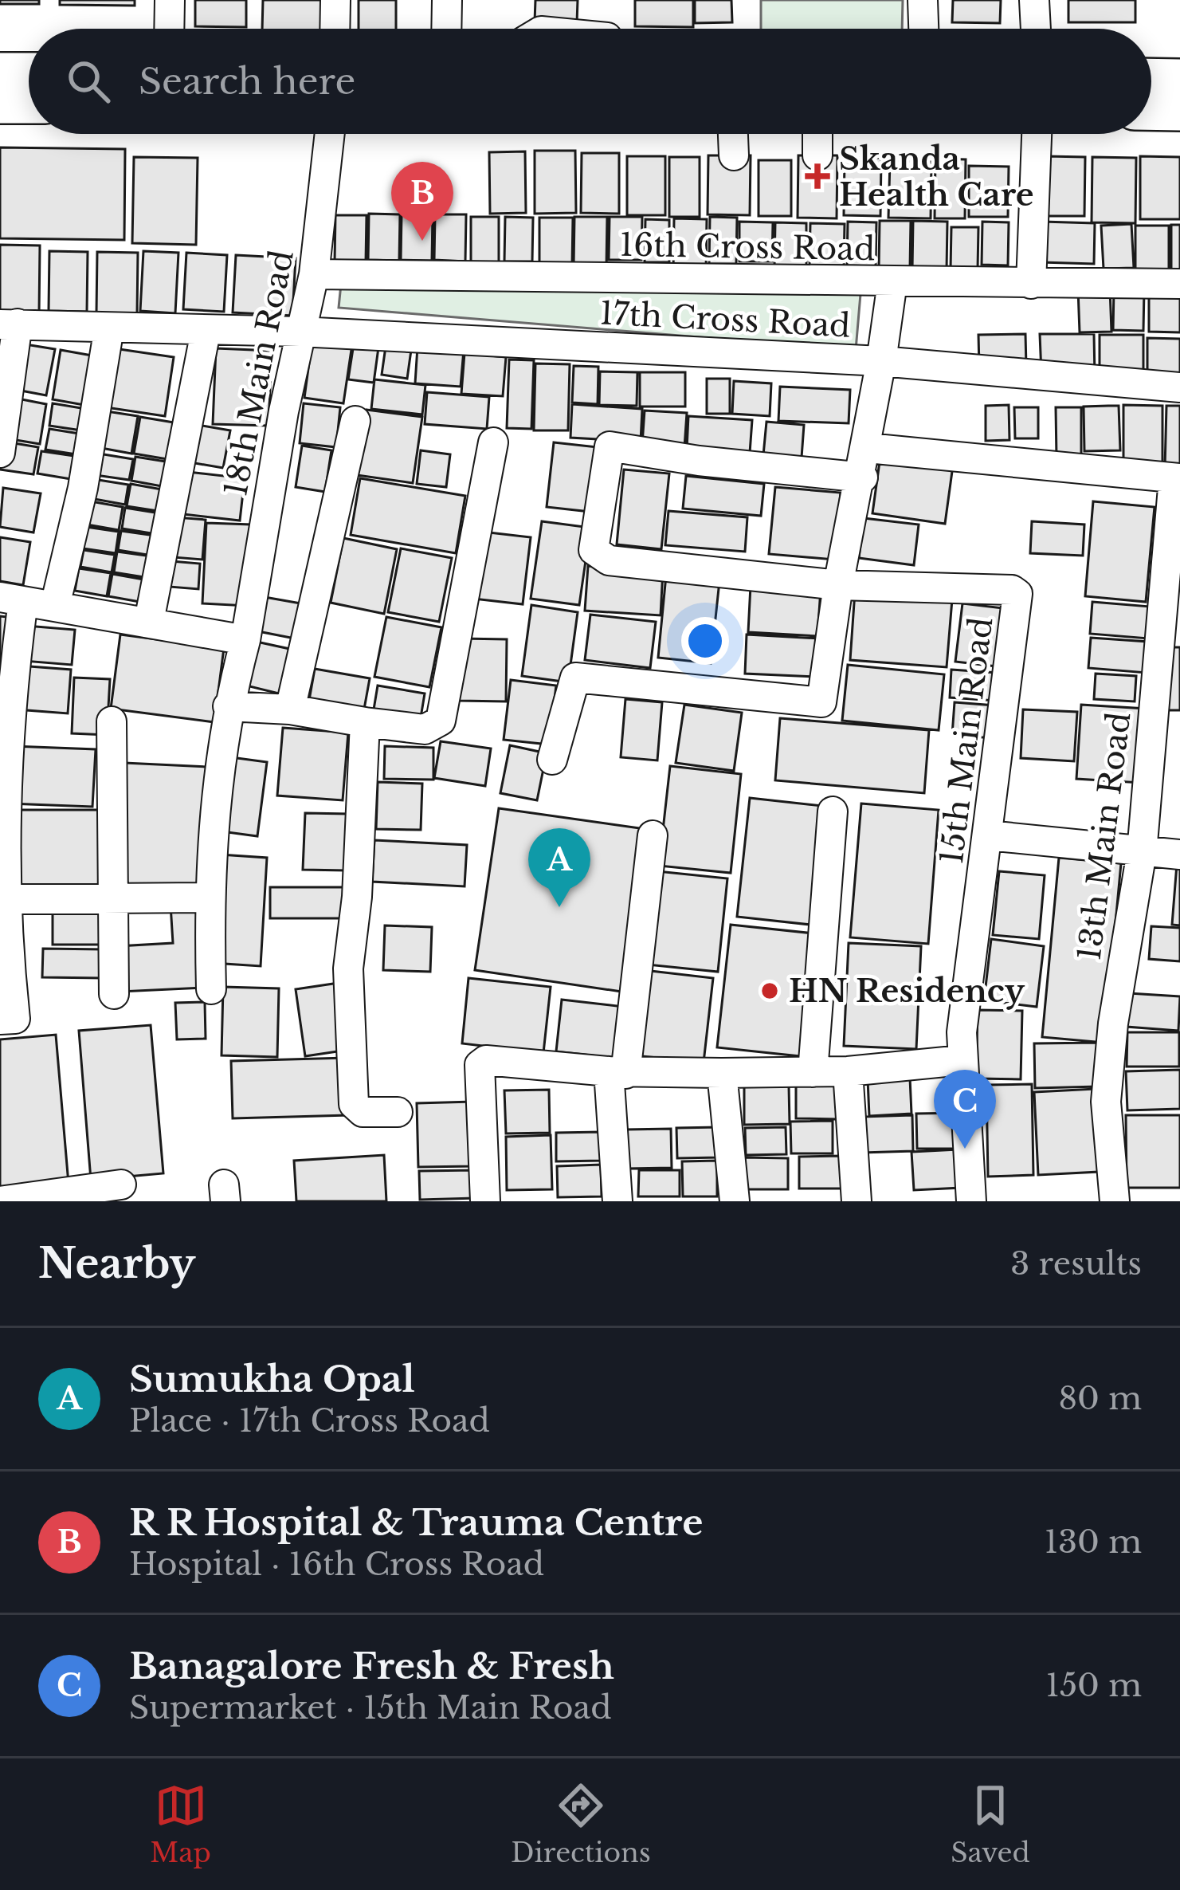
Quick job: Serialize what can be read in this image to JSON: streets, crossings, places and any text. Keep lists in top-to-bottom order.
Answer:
{
  "streets": {
    "street": [
      "16th Cross Road",
      "17th Cross Road",
      "18th Main Road",
      "15th Main Road",
      "13th Main Road"
    ]
  },
  "crossings": [
    ["16th Cross Road", "18th Main Road"],
    ["17th Cross Road", "18th Main Road"],
    ["17th Cross Road", "15th Main Road"]
  ],
  "places": {
    "health": ["Skanda Health Care"],
    "other": ["HN Residency"]
  },
  "page": {
    "search": "Search here",
    "pins": ["B", "A", "C"],
    "heading": ["Nearby", "3 results"],
    "list": [
      {
        "mark": "A",
        "name": "Sumukha Opal",
        "note": "Place · 17th Cross Road",
        "value": "80 m"
      },
      {
        "mark": "B",
        "name": "R R Hospital & Trauma Centre",
        "note": "Hospital · 16th Cross Road",
        "value": "130 m"
      },
      {
        "mark": "C",
        "name": "Banagalore Fresh & Fresh",
        "note": "Supermarket · 15th Main Road",
        "value": "150 m"
      }
    ],
    "nav": ["Map", "Directions", "Saved"]
  }
}
